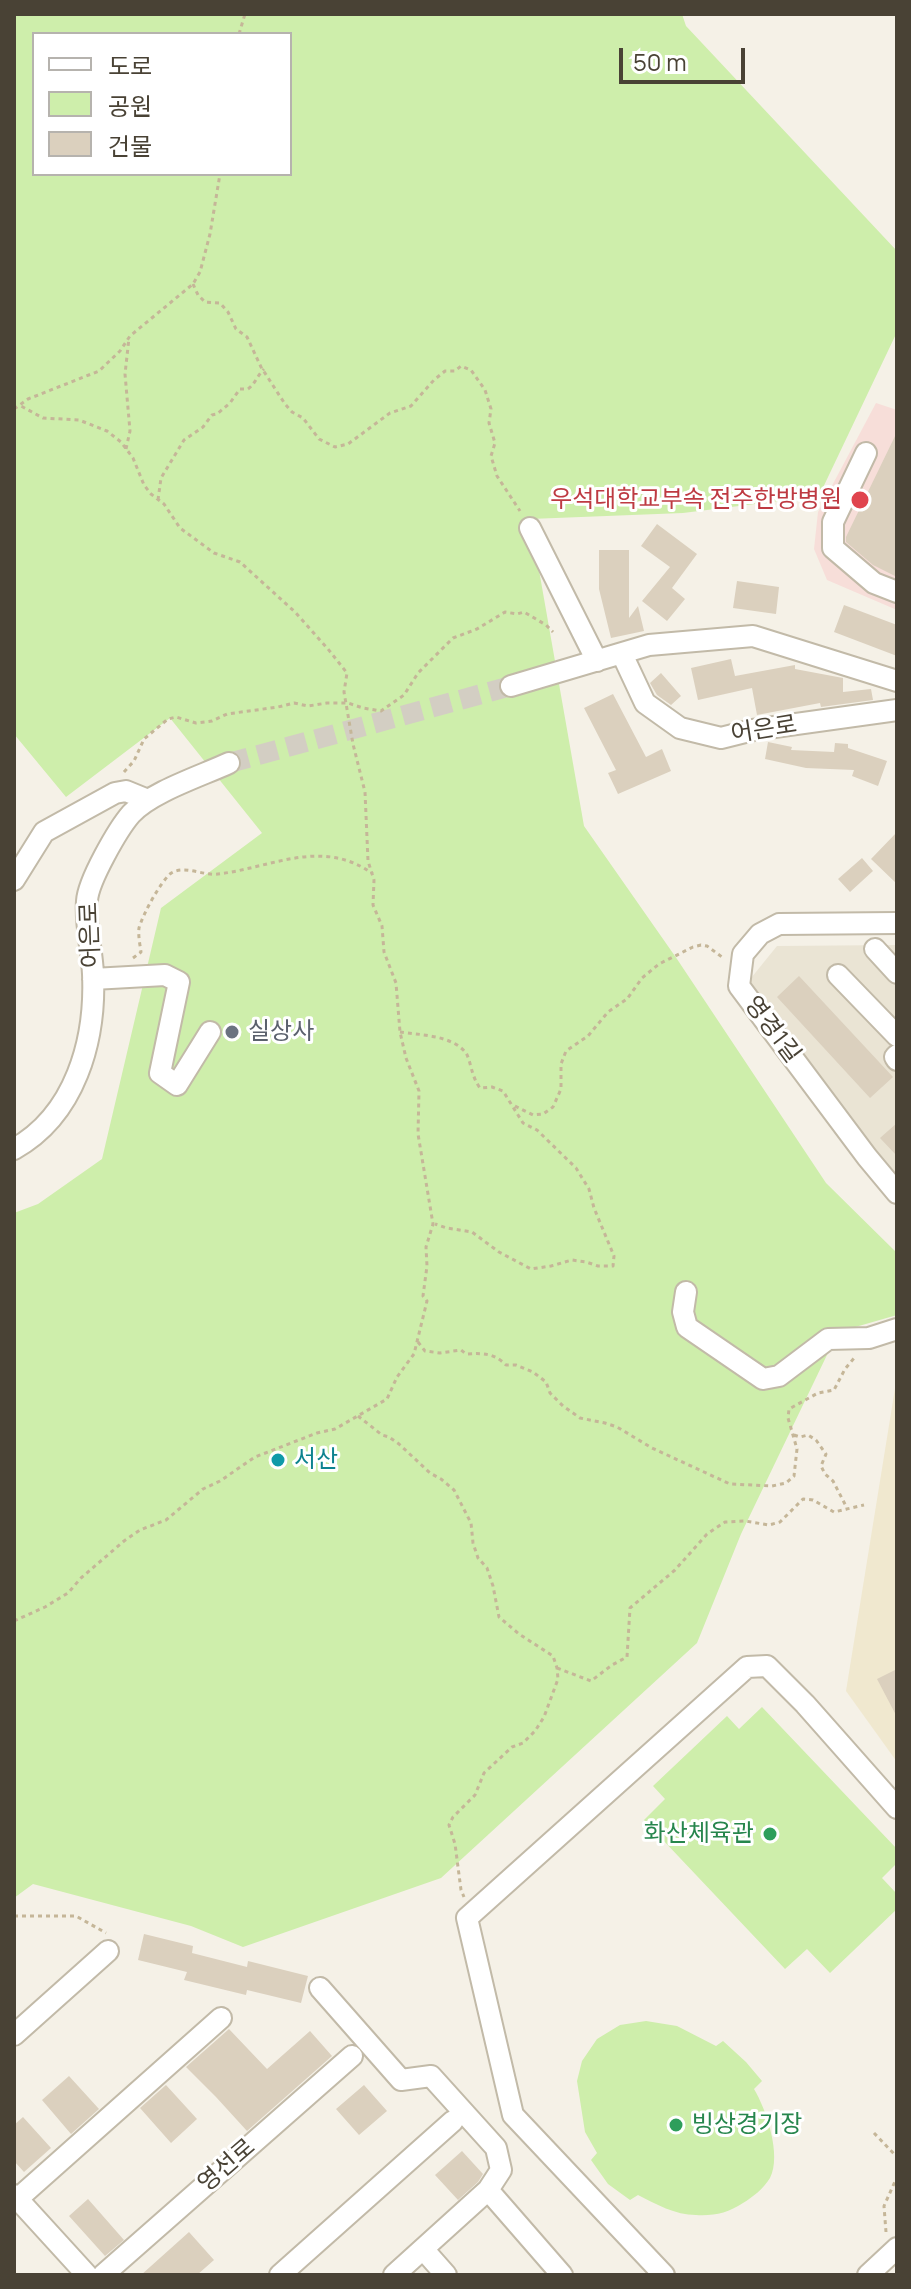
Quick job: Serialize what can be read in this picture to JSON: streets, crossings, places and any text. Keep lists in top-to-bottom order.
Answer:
{
  "streets": {
    "street": ["어은로", "영경1길", "영선로"]
  },
  "places": [
    "우석대학교부속 전주한방병원",
    "실상사",
    "서산",
    "화산체육관",
    "빙상경기장"
  ],
  "legend": ["도로", "공원", "건물"],
  "scale_bar": "50 m"
}
